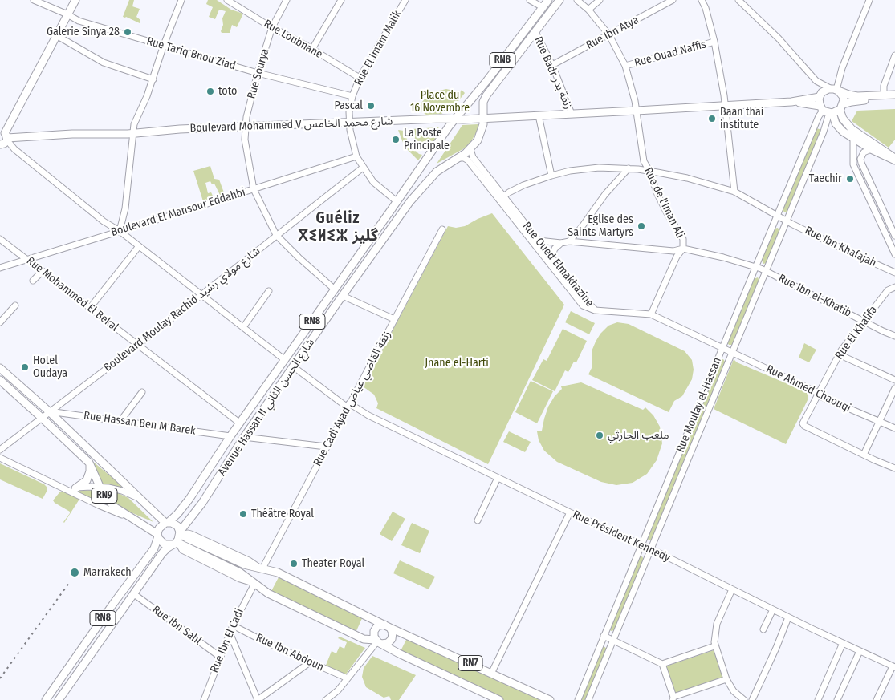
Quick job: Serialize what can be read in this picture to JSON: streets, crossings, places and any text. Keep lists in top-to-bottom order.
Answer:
{
  "streets": {
    "main road": [
      "RN8",
      "Boulevard Mohammed V شارع محمد الخامس",
      "Avenue Hassan II شارع الحسن الثاني",
      "RN9",
      "RN7"
    ],
    "street": [
      "Rue Ibn Atya",
      "Rue Loubnane",
      "Rue El Imam Malik",
      "Rue Tariq Bnou Ziad",
      "Rue Ouad Naffis",
      "Rue Badr زنقة بدر",
      "Rue Sourya",
      "Rue de l'Iman Ali",
      "Boulevard El Mansour Eddahbi",
      "Rue Ibn Khafajah",
      "Rue Oued Elmakhazine",
      "Rue Mohammed El Bekal",
      "Rue Ibn el-Khatib",
      "Boulevard Moulay Rachid شارع مولاي رشيد",
      "Rue El Khalifa",
      "Rue Ahmed Chaouqi",
      "Rue Cadi Ayad زنقة القاضي عياض",
      "Rue Moulay el-Hassan",
      "Rue Hassan Ben M Barek",
      "Rue Président Kennedy",
      "Rue Ibn Sahl",
      "Rue Ibn El Cadi",
      "Rue Ibn Abdoun"
    ]
  },
  "crossings": [
    ["Rue Ibn Atya", "Rue Badr زنقة بدر"],
    ["Rue Ibn Atya", "Rue de l'Iman Ali"],
    ["Rue Loubnane", "Rue El Imam Malik"],
    ["Rue Loubnane", "Rue Sourya"],
    ["Rue El Imam Malik", "Rue Tariq Bnou Ziad"],
    ["Rue El Imam Malik", "Boulevard Mohammed V شارع محمد الخامس"],
    ["Rue El Imam Malik", "Boulevard El Mansour Eddahbi"],
    ["Rue El Imam Malik", "Boulevard Moulay Rachid شارع مولاي رشيد"],
    ["Rue El Imam Malik", "Avenue Hassan II شارع الحسن الثاني"],
    ["Rue Tariq Bnou Ziad", "Rue Sourya"],
    ["Rue Ouad Naffis", "Rue de l'Iman Ali"],
    ["RN8", "Rue Badr زنقة بدر"],
    ["RN8", "Boulevard Mohammed V شارع محمد الخامس"],
    ["RN8", "Avenue Hassan II شارع الحسن الثاني"],
    ["RN8", "RN9"],
    ["RN8", "Rue Ibn Sahl"],
    ["RN8", "RN7"],
    ["Rue Badr زنقة بدر", "Boulevard Mohammed V شارع محمد الخامس"],
    ["Rue Sourya", "Boulevard Mohammed V شارع محمد الخامس"],
    ["Rue Sourya", "Boulevard El Mansour Eddahbi"],
    ["Rue Sourya", "Boulevard Moulay Rachid شارع مولاي رشيد"],
    ["Boulevard Mohammed V شارع محمد الخامس", "Rue de l'Iman Ali"],
    ["Boulevard Mohammed V شارع محمد الخامس", "Rue Moulay el-Hassan"],
    ["Boulevard Mohammed V شارع محمد الخامس", "Avenue Hassan II شارع الحسن الثاني"],
    ["Rue de l'Iman Ali", "Rue Ibn Khafajah"],
    ["Rue de l'Iman Ali", "Rue Ibn el-Khatib"],
    ["Boulevard El Mansour Eddahbi", "Rue Mohammed El Bekal"],
    ["Rue Ibn Khafajah", "Rue Oued Elmakhazine"],
    ["Rue Ibn Khafajah", "Rue Moulay el-Hassan"],
    ["Rue Oued Elmakhazine", "Rue Ibn el-Khatib"],
    ["Rue Oued Elmakhazine", "Avenue Hassan II شارع الحسن الثاني"],
    ["Rue Mohammed El Bekal", "Boulevard Moulay Rachid شارع مولاي رشيد"],
    ["Rue Mohammed El Bekal", "Avenue Hassan II شارع الحسن الثاني"],
    ["Rue Ibn el-Khatib", "Rue El Khalifa"],
    ["Rue Ibn el-Khatib", "Rue Moulay el-Hassan"],
    ["Boulevard Moulay Rachid شارع مولاي رشيد", "Rue Hassan Ben M Barek"],
    ["Boulevard Moulay Rachid شارع مولاي رشيد", "RN9"],
    ["Rue El Khalifa", "Rue Ahmed Chaouqi"],
    ["Rue Ahmed Chaouqi", "Rue Moulay el-Hassan"],
    ["Rue Cadi Ayad زنقة القاضي عياض", "Rue Président Kennedy"],
    ["Rue Cadi Ayad زنقة القاضي عياض", "RN7"],
    ["Rue Moulay el-Hassan", "Rue Président Kennedy"],
    ["Avenue Hassan II شارع الحسن الثاني", "Rue Hassan Ben M Barek"],
    ["Avenue Hassan II شارع الحسن الثاني", "RN9"],
    ["Avenue Hassan II شارع الحسن الثاني", "Rue Président Kennedy"],
    ["Avenue Hassan II شارع الحسن الثاني", "RN7"],
    ["Rue Hassan Ben M Barek", "RN9"],
    ["RN9", "RN7"],
    ["Rue Ibn Sahl", "Rue Ibn El Cadi"],
    ["Rue Ibn El Cadi", "Rue Ibn Abdoun"],
    ["Rue Ibn El Cadi", "RN7"]
  ],
  "districts": ["Guéliz ⴳⵉⵍⵉⵣ گليز"],
  "parks": ["Place du 16 Novembre", "Jnane el-Harti"],
  "places": [
    "Galerie Sinya 28",
    "toto",
    "Pascal",
    "Baan thai institute",
    "La Poste Principale",
    "Taechir",
    "Eglise des Saints Martyrs",
    "Hotel Oudaya",
    "ملعب الحارثي",
    "Théâtre Royal",
    "Theater Royal",
    "Marrakech"
  ]
}
